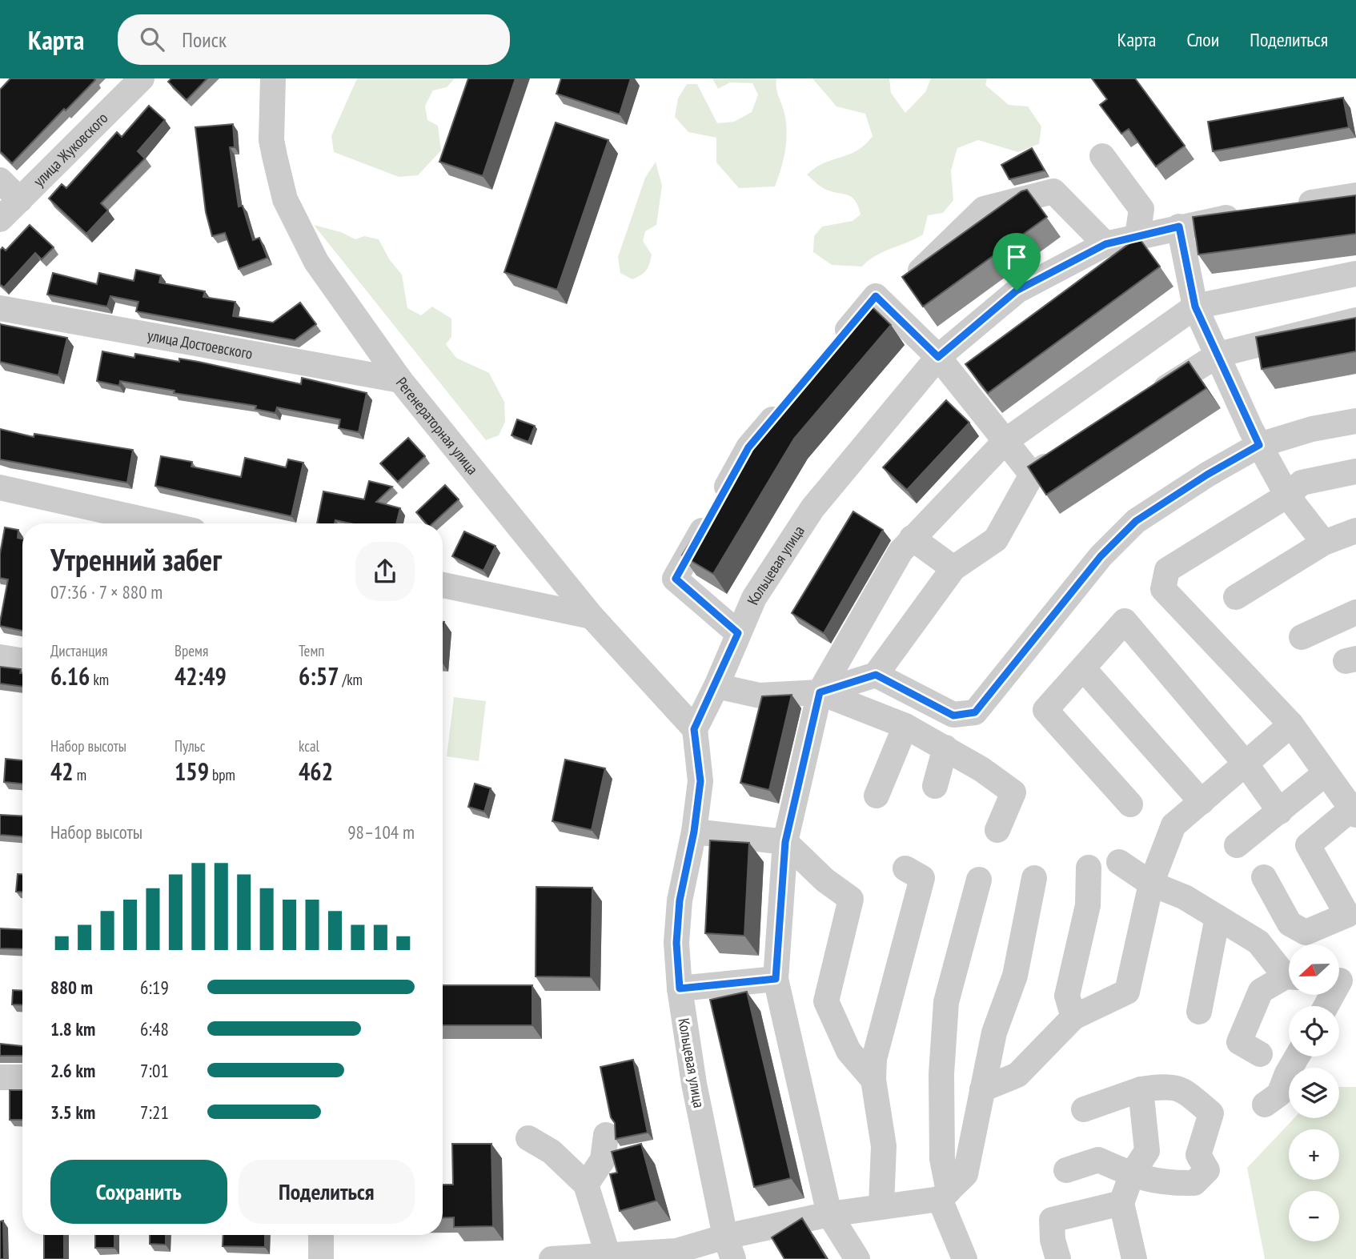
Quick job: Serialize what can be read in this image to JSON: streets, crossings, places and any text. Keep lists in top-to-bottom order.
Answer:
{
  "streets": {
    "street": [
      "улица Жуковского",
      "улица Достоевского",
      "Регенераторная улица",
      "Кольцевая улица"
    ]
  },
  "crossings": [
    ["улица Достоевского", "Регенераторная улица"],
    ["Регенераторная улица", "Кольцевая улица"]
  ],
  "north": "left",
  "page": {
    "header": "Карта",
    "search": "Поиск",
    "nav": ["Карта", "Слои", "Поделиться"],
    "heading": ["Утренний забег", "07:36 · 7 × 880 m"],
    "stats": [
      ["Дистанция", "6.16 km"],
      ["Время", "42:49"],
      ["Темп", "6:57 /km"],
      ["Набор высоты", "42 m"],
      ["Пульс", "159 bpm"],
      ["kcal", "462"]
    ],
    "chart": ["Набор высоты", "98–104 m"],
    "map_buttons": ["+", "−"],
    "list": [
      {
        "name": "880 m",
        "note": "6:19"
      },
      {
        "name": "1.8 km",
        "note": "6:48"
      },
      {
        "name": "2.6 km",
        "note": "7:01"
      },
      {
        "name": "3.5 km",
        "note": "7:21"
      }
    ],
    "buttons": ["Сохранить", "Поделиться"]
  }
}
